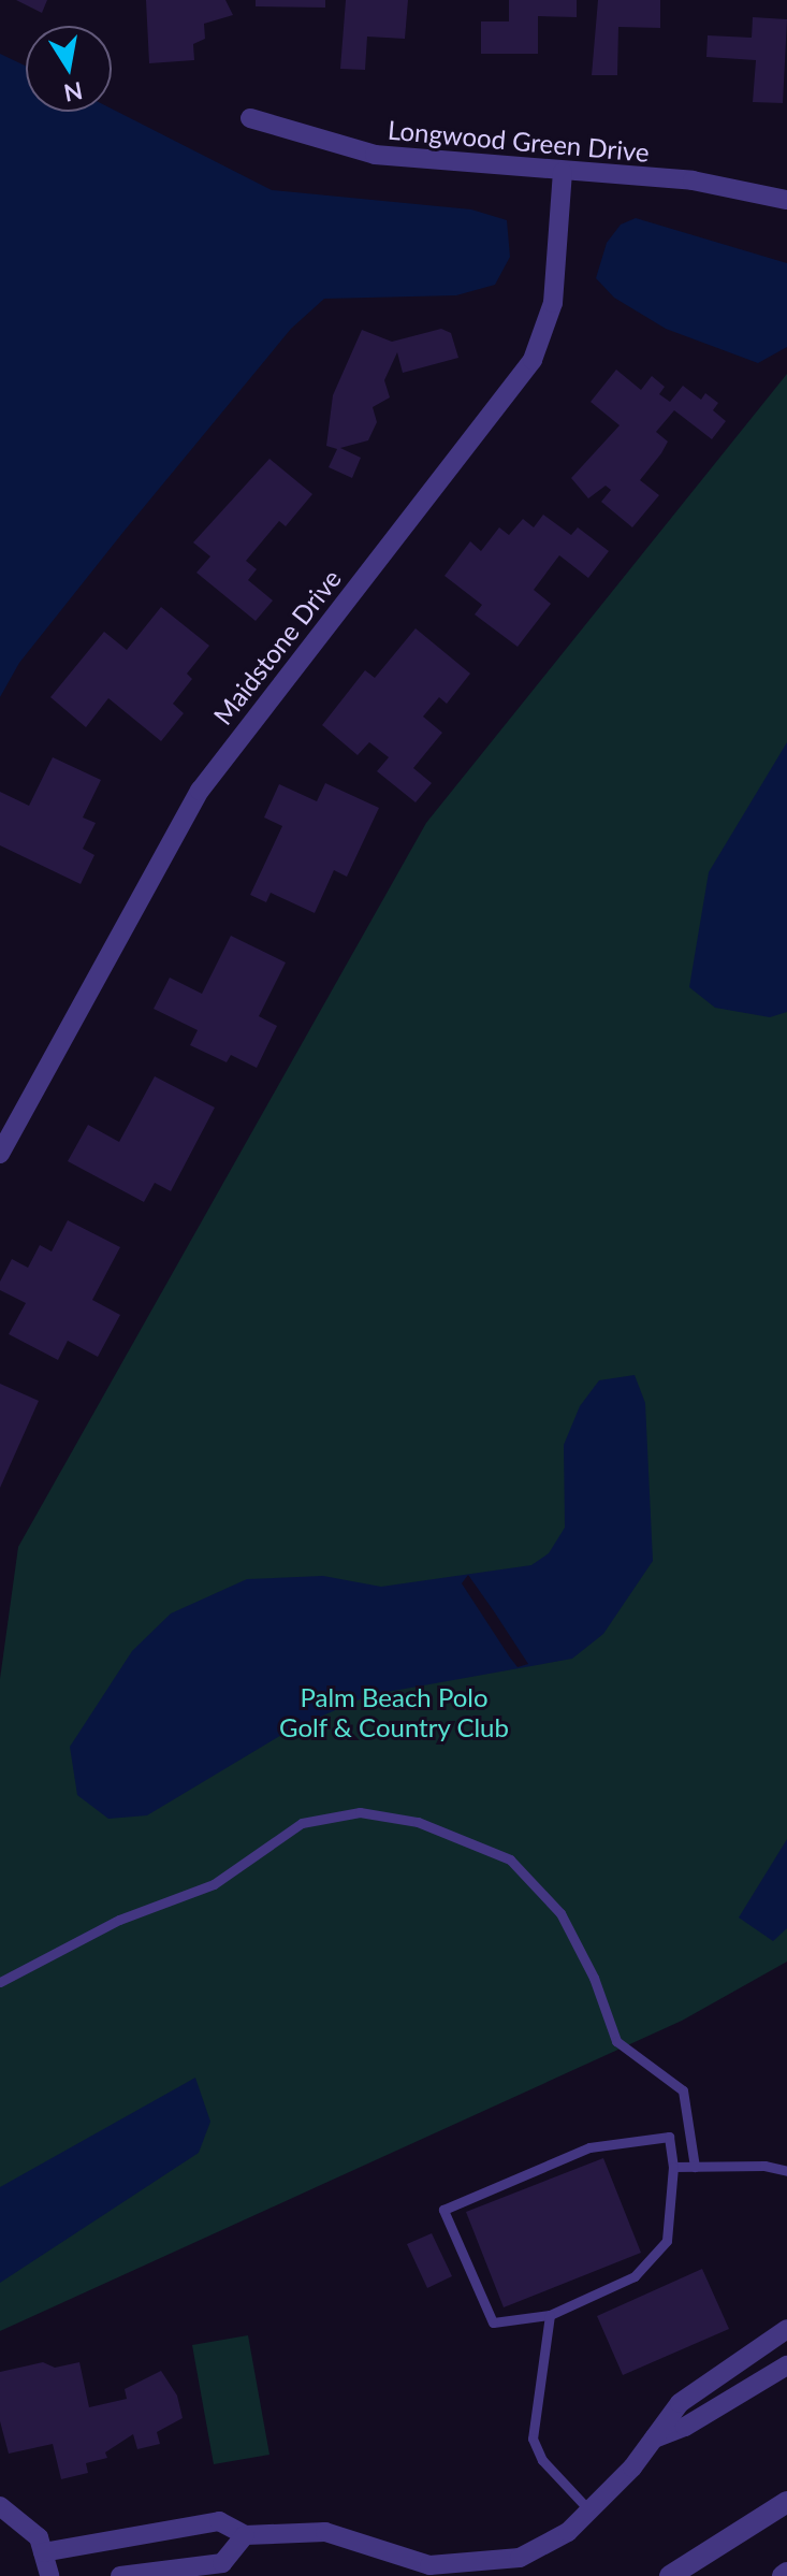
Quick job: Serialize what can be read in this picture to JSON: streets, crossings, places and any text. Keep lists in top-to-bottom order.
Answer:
{
  "streets": {
    "street": ["Longwood Green Drive", "Maidstone Drive"]
  },
  "crossings": [
    ["Longwood Green Drive", "Maidstone Drive"]
  ],
  "parks": ["Palm Beach Polo Golf & Country Club"],
  "north": "bottom"
}
